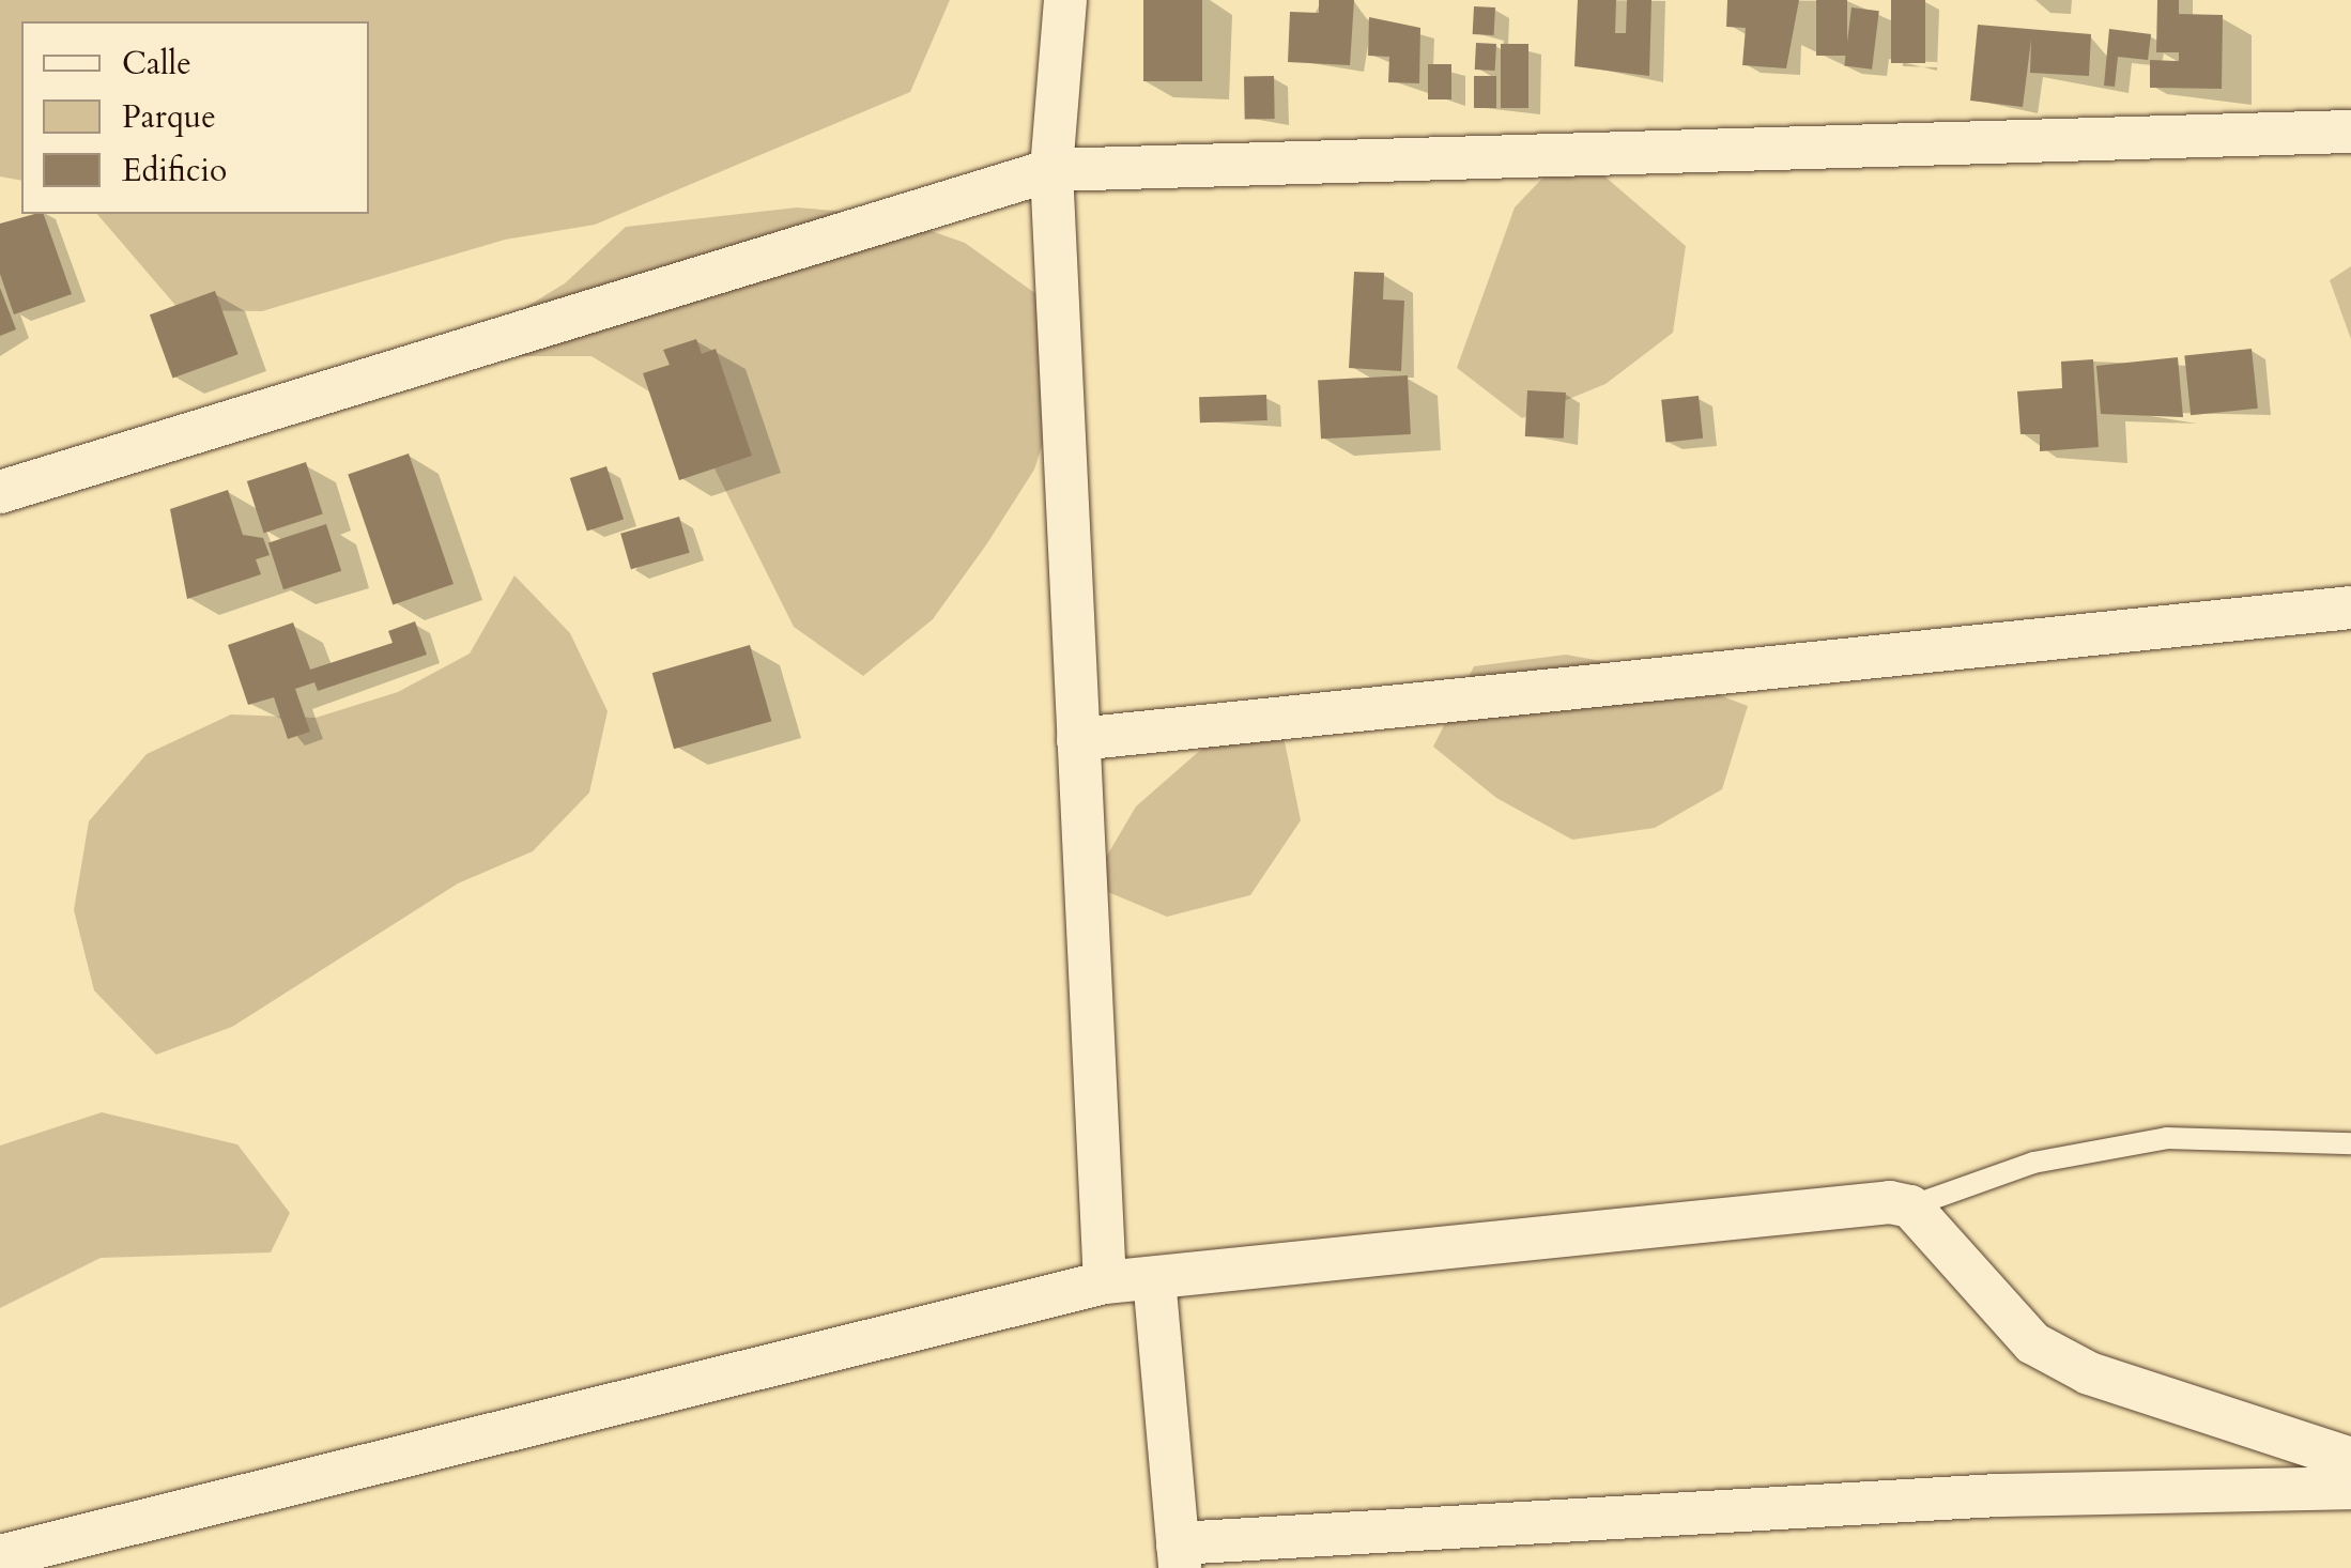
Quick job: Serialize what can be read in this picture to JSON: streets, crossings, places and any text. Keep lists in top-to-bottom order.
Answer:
{
  "legend": ["Calle", "Parque", "Edificio"]
}
